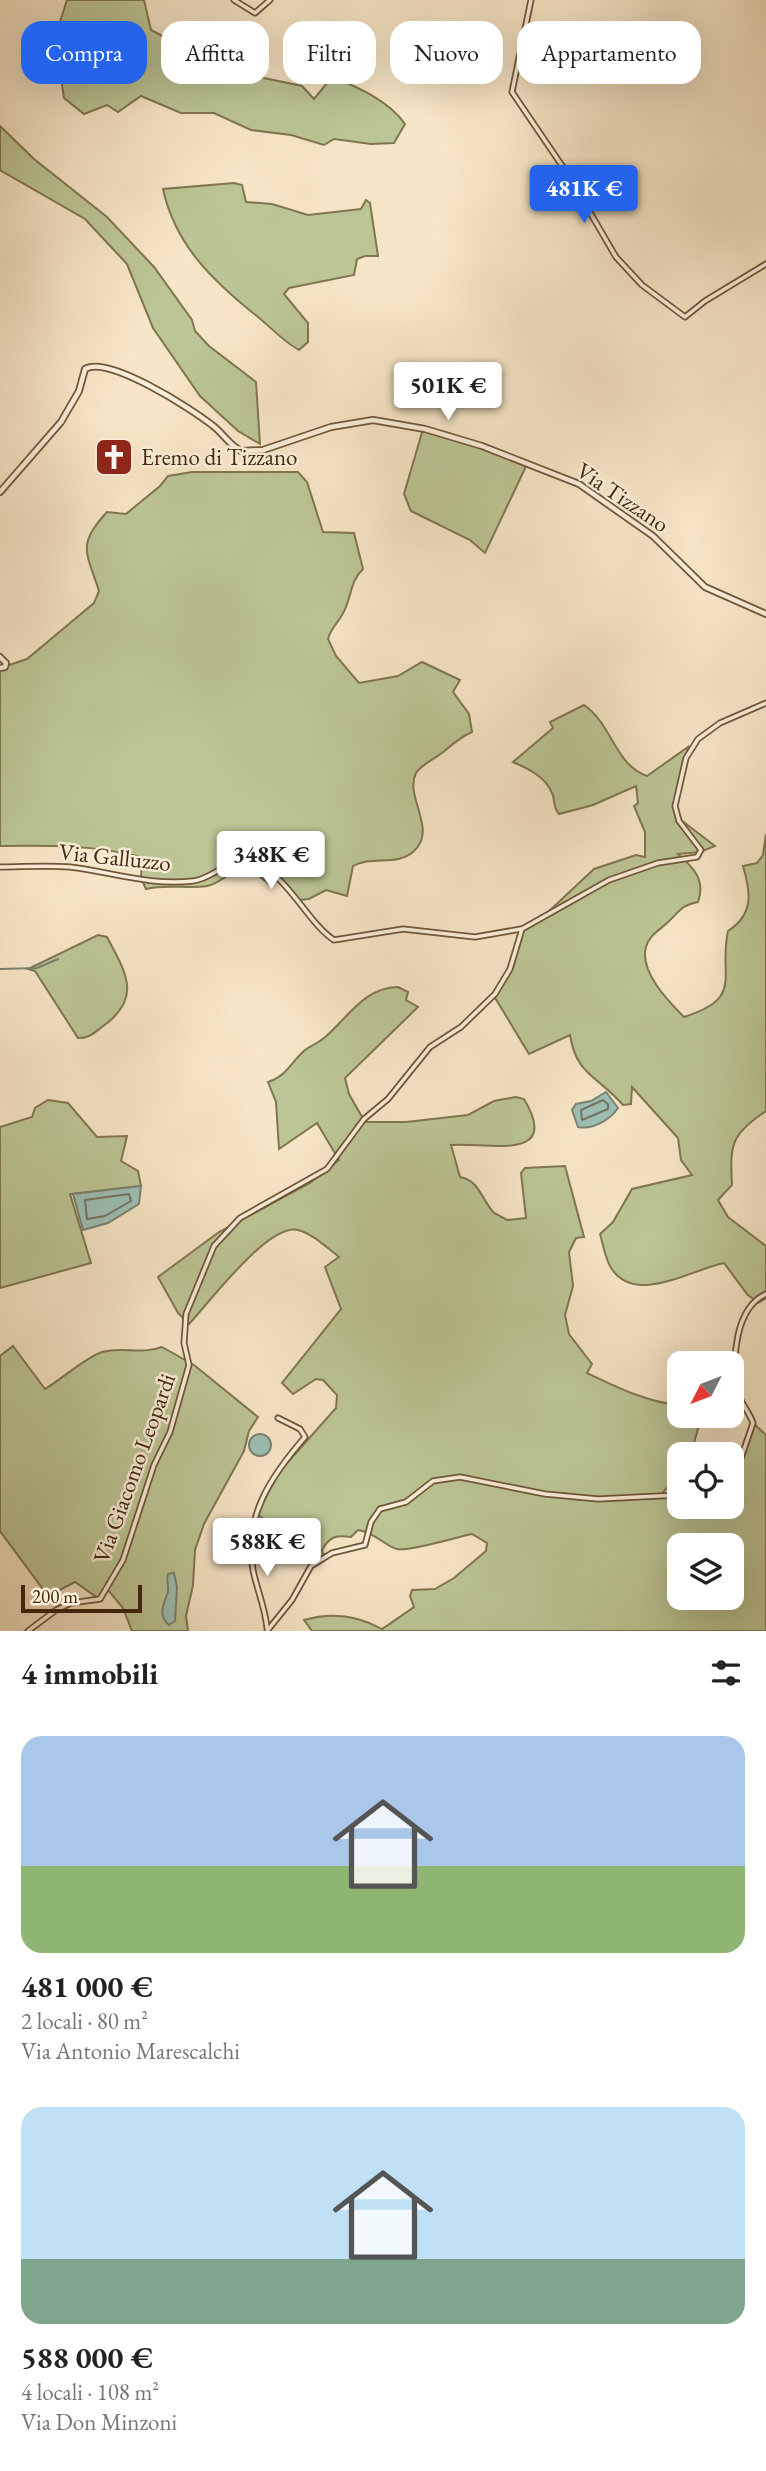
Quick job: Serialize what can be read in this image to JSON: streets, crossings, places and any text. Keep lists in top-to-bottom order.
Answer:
{
  "streets": {
    "street": ["Via Tizzano", "Via Galluzzo", "Via Giacomo Leopardi"]
  },
  "crossings": [
    ["Via Galluzzo", "Via Giacomo Leopardi"]
  ],
  "places": {
    "church": ["Eremo di Tizzano"]
  },
  "scale_bar": "200 m",
  "north": "bottom left",
  "page": {
    "chip": [
      "Compra",
      "Affitta",
      "Filtri",
      "Nuovo",
      "Appartamento"
    ],
    "price": [
      "481K €",
      "501K €",
      "348K €",
      "588K €"
    ],
    "scale": "200 m",
    "heading": "4 immobili",
    "list": [
      {
        "name": "481 000 €",
        "note": "2 locali · 80 m² · Via Antonio Marescalchi"
      },
      {
        "name": "588 000 €",
        "note": "4 locali · 108 m² · Via Don Minzoni"
      }
    ]
  }
}
